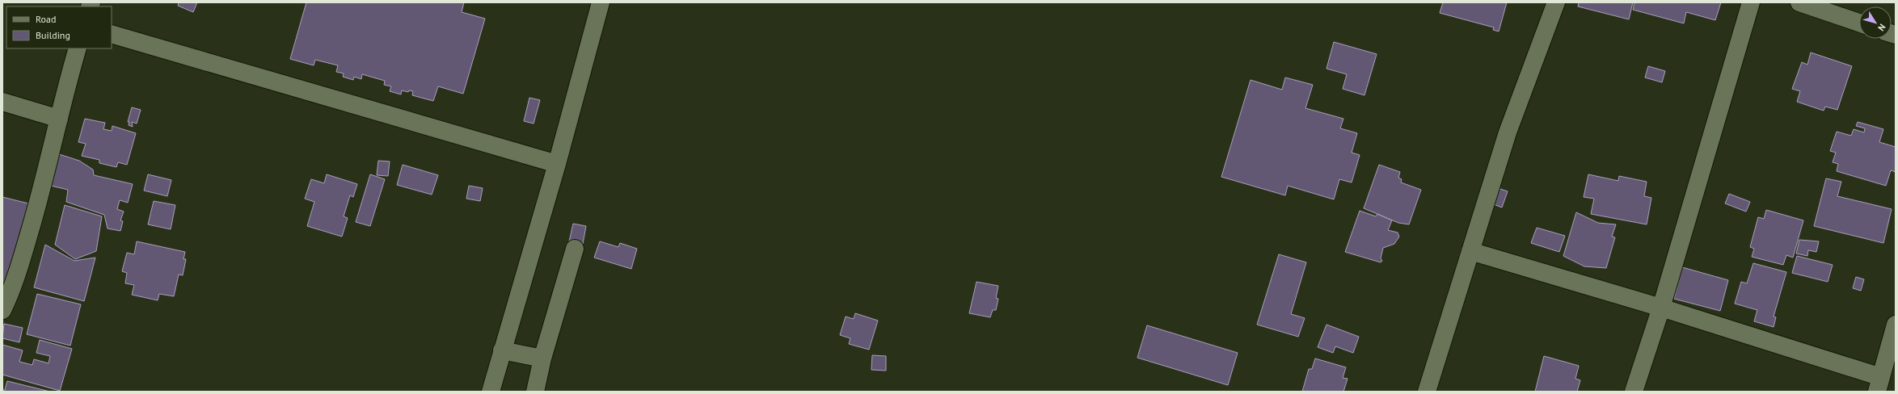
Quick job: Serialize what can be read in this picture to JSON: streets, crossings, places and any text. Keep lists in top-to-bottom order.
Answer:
{
  "legend": ["Road", "Building"],
  "north": "bottom right"
}
